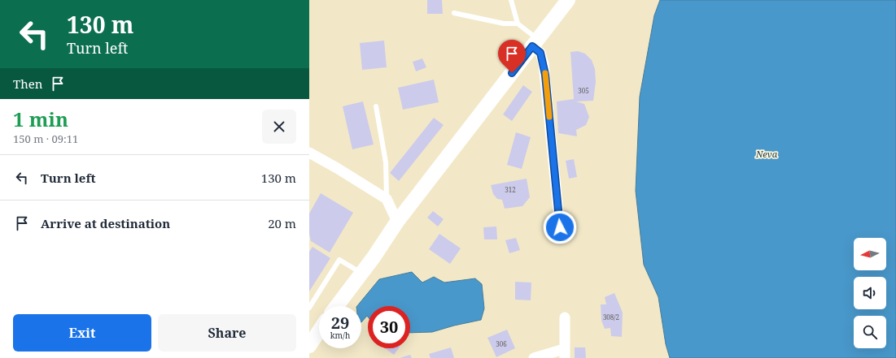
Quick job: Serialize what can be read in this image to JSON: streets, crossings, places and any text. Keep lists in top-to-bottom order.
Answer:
{
  "water": ["Neva"],
  "house_numbers": [
    "305",
    "312",
    "308/2",
    "306"
  ],
  "north": "left",
  "page": {
    "turn": ["130 m", "Turn left"],
    "then": "Then",
    "heading": ["1 min", "150 m · 09:11"],
    "list": [
      {
        "name": "Turn left",
        "value": "130 m"
      },
      {
        "name": "Arrive at destination",
        "value": "20 m"
      }
    ],
    "speed": "29 km/h",
    "limit": "30",
    "buttons": ["Exit", "Share"]
  }
}
